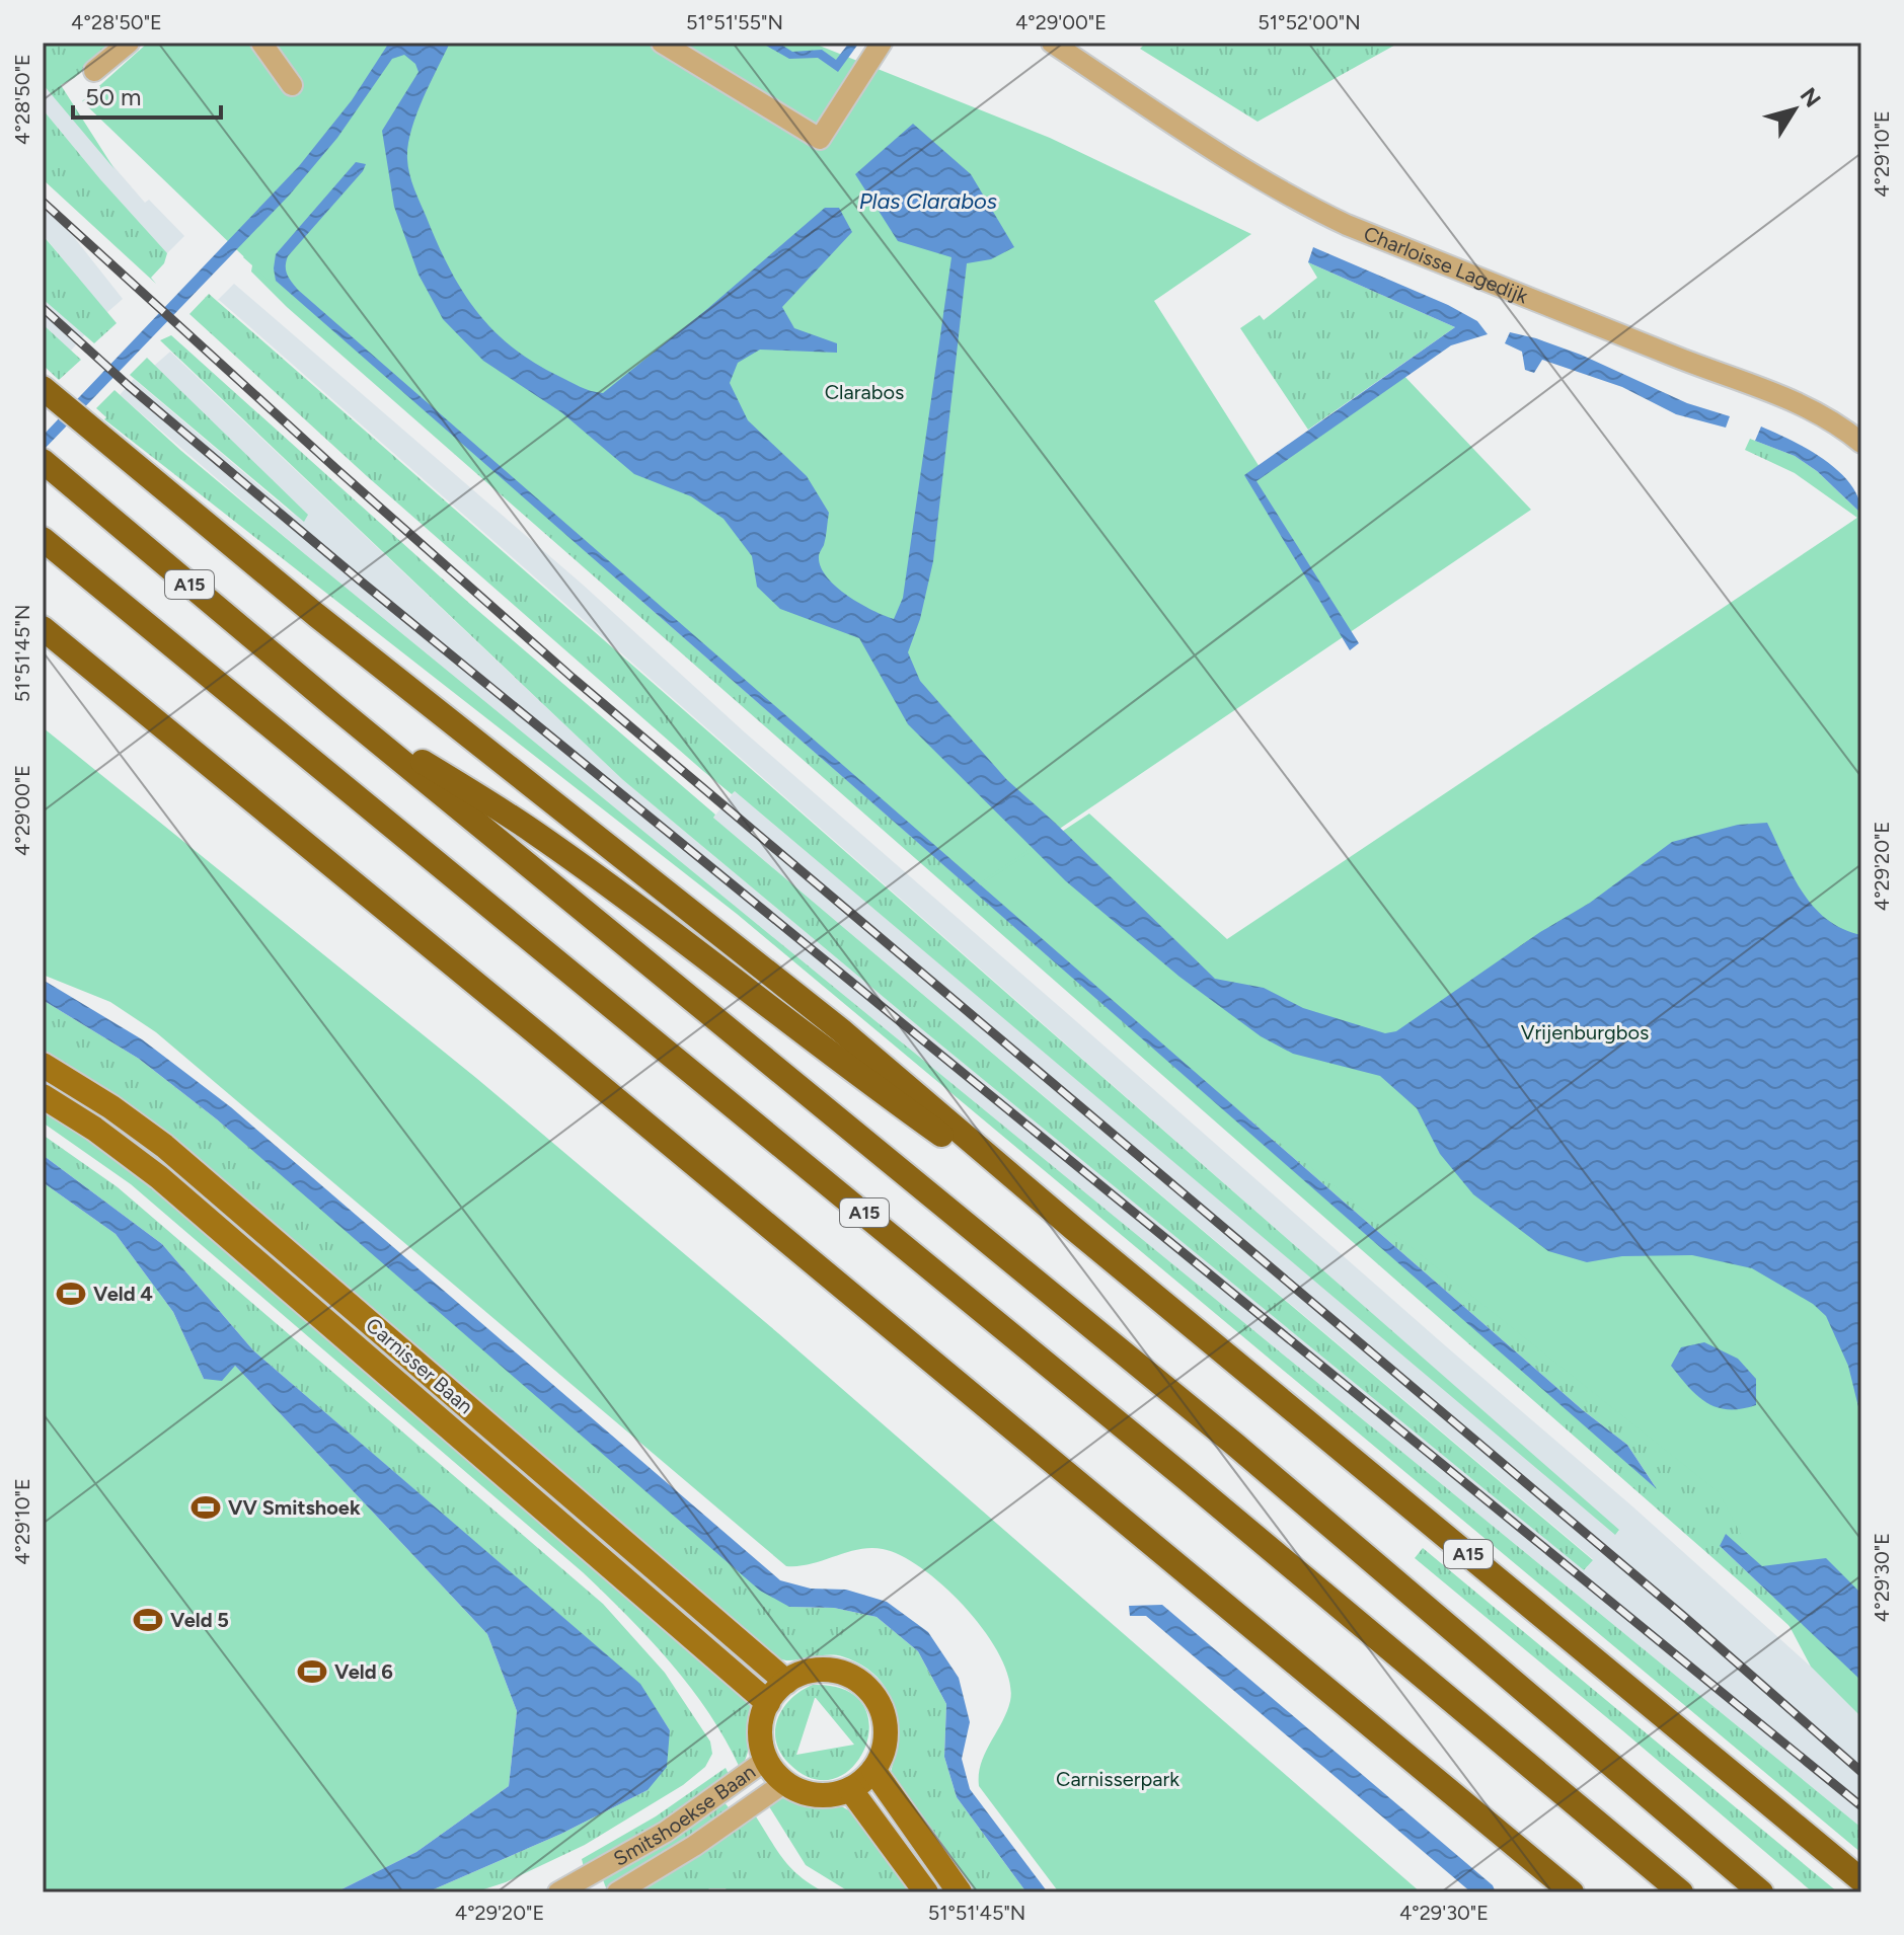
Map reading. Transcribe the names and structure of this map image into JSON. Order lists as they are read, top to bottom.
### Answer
{
  "streets": {
    "highway": ["A15"],
    "main road": ["Carnisser Baan"],
    "street": ["Charloisse Lagedijk", "Smitshoekse Baan"]
  },
  "crossings": [
    ["Carnisser Baan", "Smitshoekse Baan"]
  ],
  "water": ["Plas Clarabos"],
  "parks": ["Clarabos", "Vrijenburgbos", "Carnisserpark"],
  "places": {
    "sports": [
      "Veld 4",
      "VV Smitshoek",
      "Veld 5",
      "Veld 6"
    ]
  },
  "scale_bar": "50 m",
  "north": "top right",
  "coordinates": [
    "4°28'50\"E",
    "51°51'55\"N",
    "4°29'00\"E",
    "51°52'00\"N",
    "4°29'10\"E",
    "51°51'45\"N",
    "4°29'20\"E",
    "4°29'30\"E"
  ]
}
